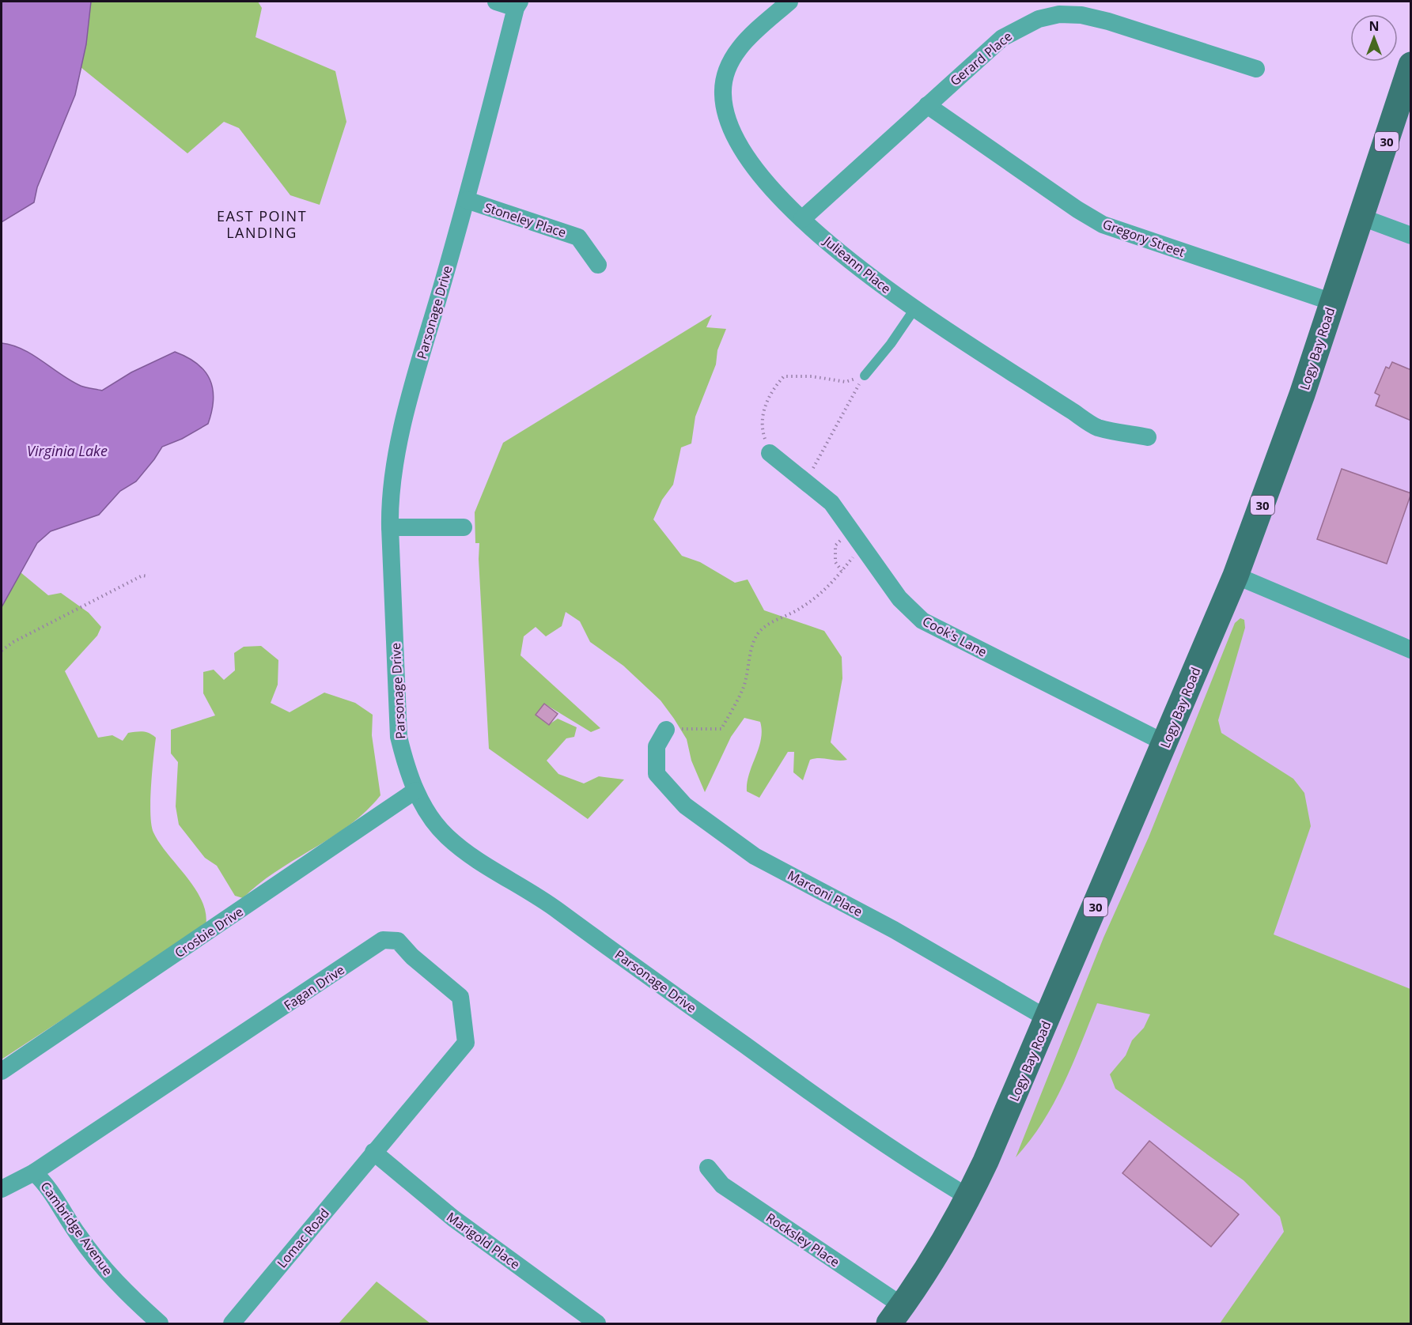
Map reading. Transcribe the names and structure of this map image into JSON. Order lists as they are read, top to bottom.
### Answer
{
  "streets": {
    "main road": ["30", "Logy Bay Road"],
    "street": [
      "Gerard Place",
      "Stoneley Place",
      "Gregory Street",
      "Julieann Place",
      "Parsonage Drive",
      "Cook's Lane",
      "Marconi Place",
      "Crosbie Drive",
      "Fagan Drive",
      "Cambridge Avenue",
      "Lomac Road",
      "Rocksley Place",
      "Marigold Place"
    ]
  },
  "crossings": [
    ["Gerard Place", "Gregory Street"],
    ["Gerard Place", "Julieann Place"],
    ["Stoneley Place", "Parsonage Drive"],
    ["Gregory Street", "Logy Bay Road"],
    ["Parsonage Drive", "Logy Bay Road"],
    ["Parsonage Drive", "Crosbie Drive"],
    ["Logy Bay Road", "Cook's Lane"],
    ["Logy Bay Road", "Marconi Place"],
    ["Logy Bay Road", "Rocksley Place"],
    ["Fagan Drive", "Cambridge Avenue"],
    ["Fagan Drive", "Lomac Road"],
    ["Fagan Drive", "Marigold Place"],
    ["Lomac Road", "Marigold Place"]
  ],
  "districts": ["EAST POINT LANDING"],
  "water": ["Virginia Lake"],
  "north": "top"
}
